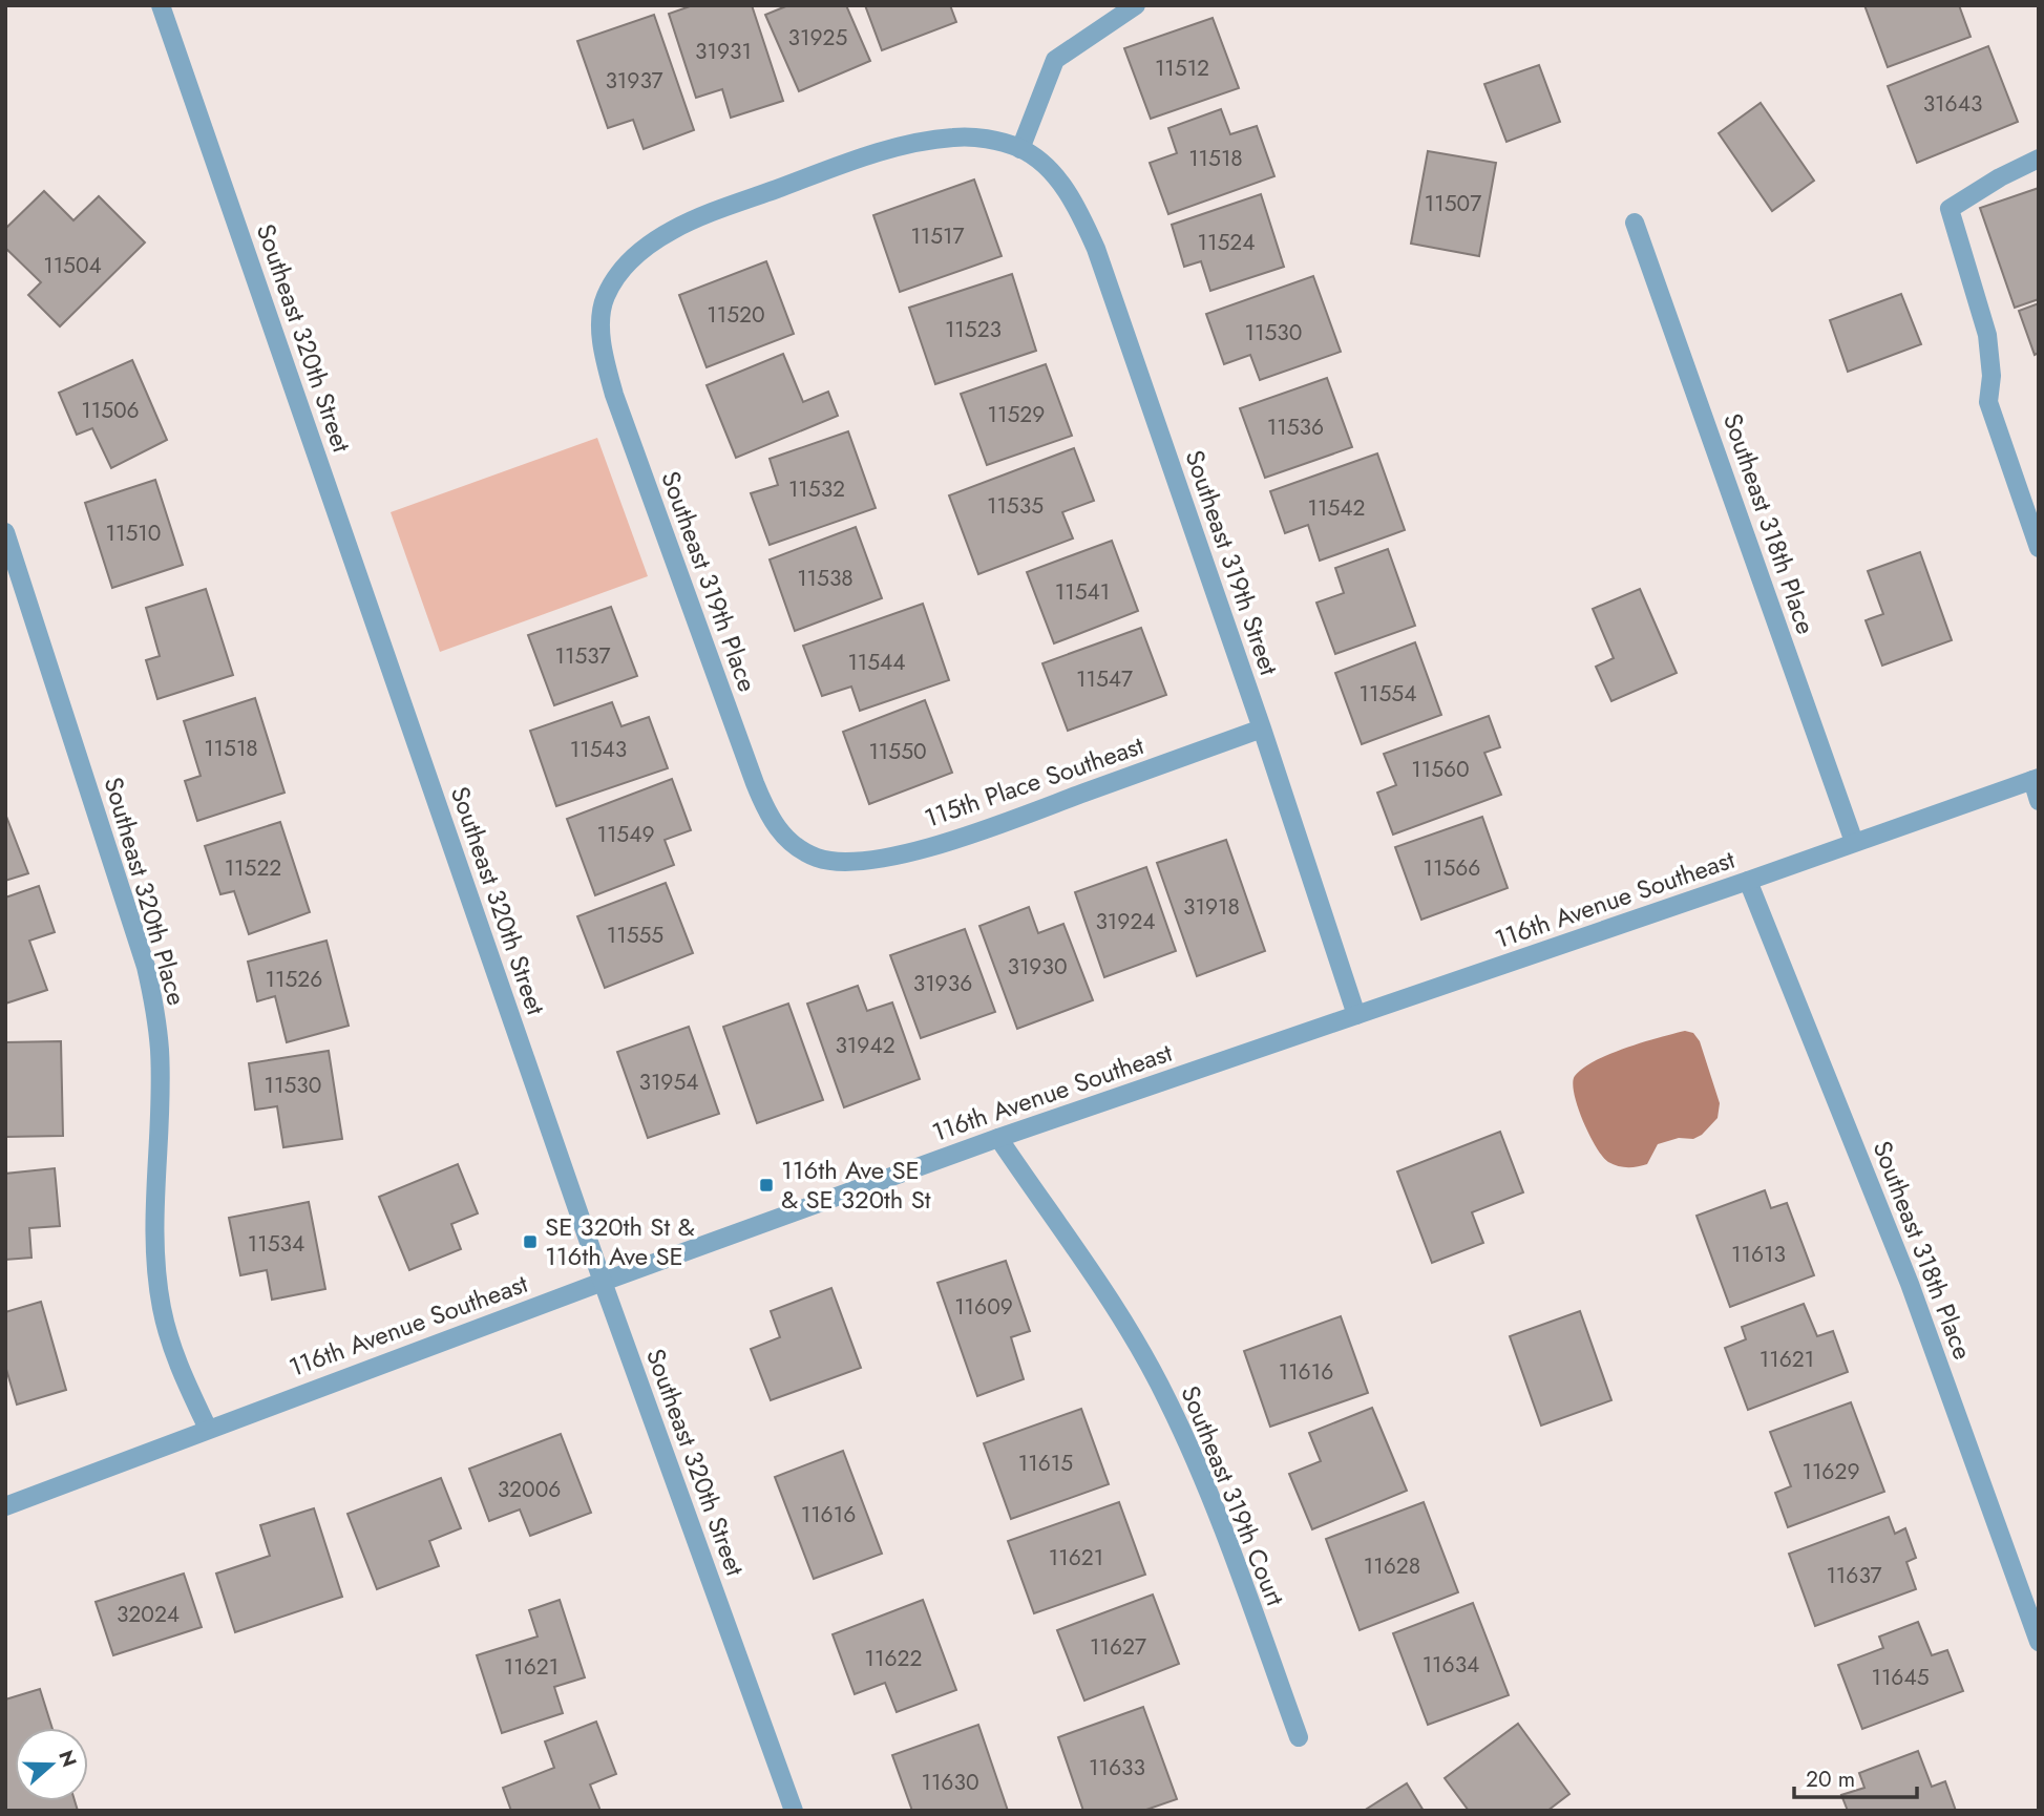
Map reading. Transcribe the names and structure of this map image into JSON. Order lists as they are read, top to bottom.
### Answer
{
  "streets": {
    "street": [
      "Southeast 320th Street",
      "Southeast 318th Place",
      "Southeast 319th Street",
      "Southeast 319th Place",
      "115th Place Southeast",
      "Southeast 320th Place",
      "116th Avenue Southeast",
      "Southeast 319th Court"
    ]
  },
  "crossings": [
    ["Southeast 320th Street", "116th Avenue Southeast"],
    ["Southeast 318th Place", "116th Avenue Southeast"],
    ["Southeast 319th Street", "Southeast 319th Place"],
    ["Southeast 319th Street", "115th Place Southeast"],
    ["Southeast 319th Street", "116th Avenue Southeast"],
    ["Southeast 319th Place", "115th Place Southeast"],
    ["Southeast 320th Place", "116th Avenue Southeast"],
    ["116th Avenue Southeast", "Southeast 319th Court"]
  ],
  "places": {
    "transit": ["116th Ave SE & SE 320th St", "SE 320th St & 116th Ave SE"]
  },
  "house_numbers": [
    "31925",
    "31931",
    "11512",
    "31937",
    "31643",
    "11518",
    "11507",
    "11517",
    "11524",
    "11504",
    "11520",
    "11523",
    "11530",
    "11506",
    "11529",
    "11536",
    "11532",
    "11535",
    "11542",
    "11510",
    "11538",
    "11541",
    "11537",
    "11544",
    "11547",
    "11554",
    "11518",
    "11543",
    "11550",
    "11560",
    "11549",
    "11522",
    "11566",
    "31918",
    "31924",
    "11555",
    "31930",
    "11526",
    "31936",
    "31942",
    "31954",
    "11530",
    "11534",
    "11613",
    "11609",
    "11621",
    "11616",
    "11615",
    "11629",
    "32006",
    "11616",
    "11621",
    "11628",
    "11637",
    "32024",
    "11627",
    "11622",
    "11634",
    "11621",
    "11645",
    "11633",
    "11630"
  ],
  "scale_bar": "20 m",
  "north": "right"
}
